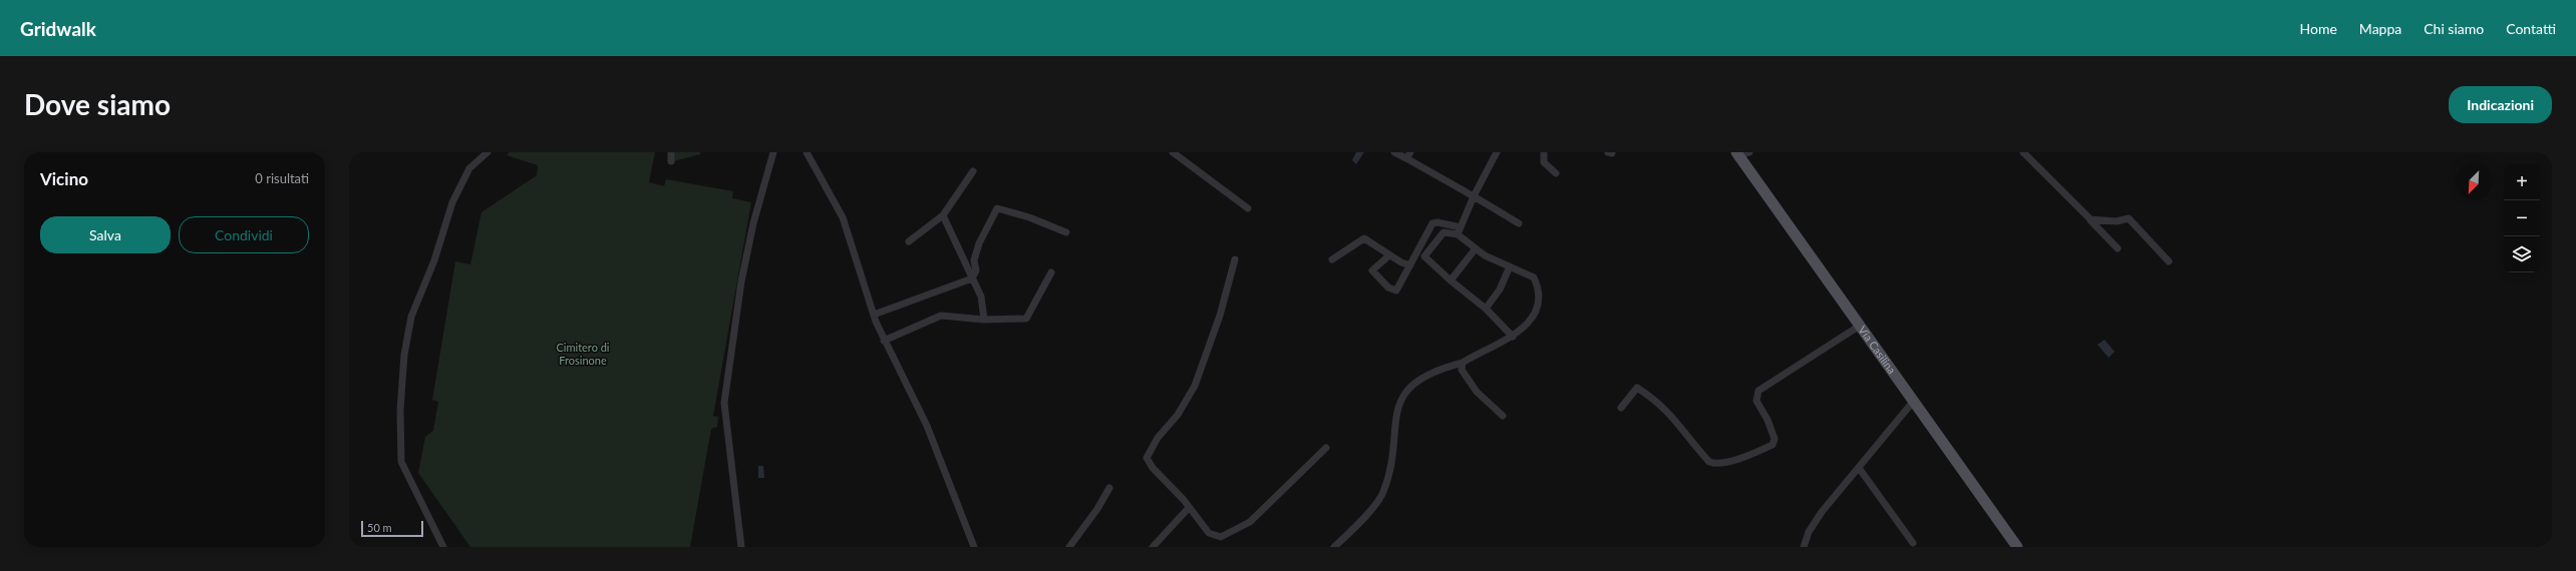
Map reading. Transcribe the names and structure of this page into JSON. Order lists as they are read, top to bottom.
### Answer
{
  "streets": {
    "main road": ["Via Casilina"]
  },
  "parks": ["Cimitero di Frosinone"],
  "scale_bar": "50 m",
  "north": "bottom left",
  "page": {
    "header": "Gridwalk",
    "nav": [
      "Home",
      "Mappa",
      "Chi siamo",
      "Contatti"
    ],
    "buttons": [
      "Indicazioni",
      ["Salva", "Condividi"]
    ],
    "title": "Dove siamo",
    "heading": ["Vicino", "0 risultati"],
    "map_buttons": ["+", "−"],
    "scale": "50 m"
  }
}
